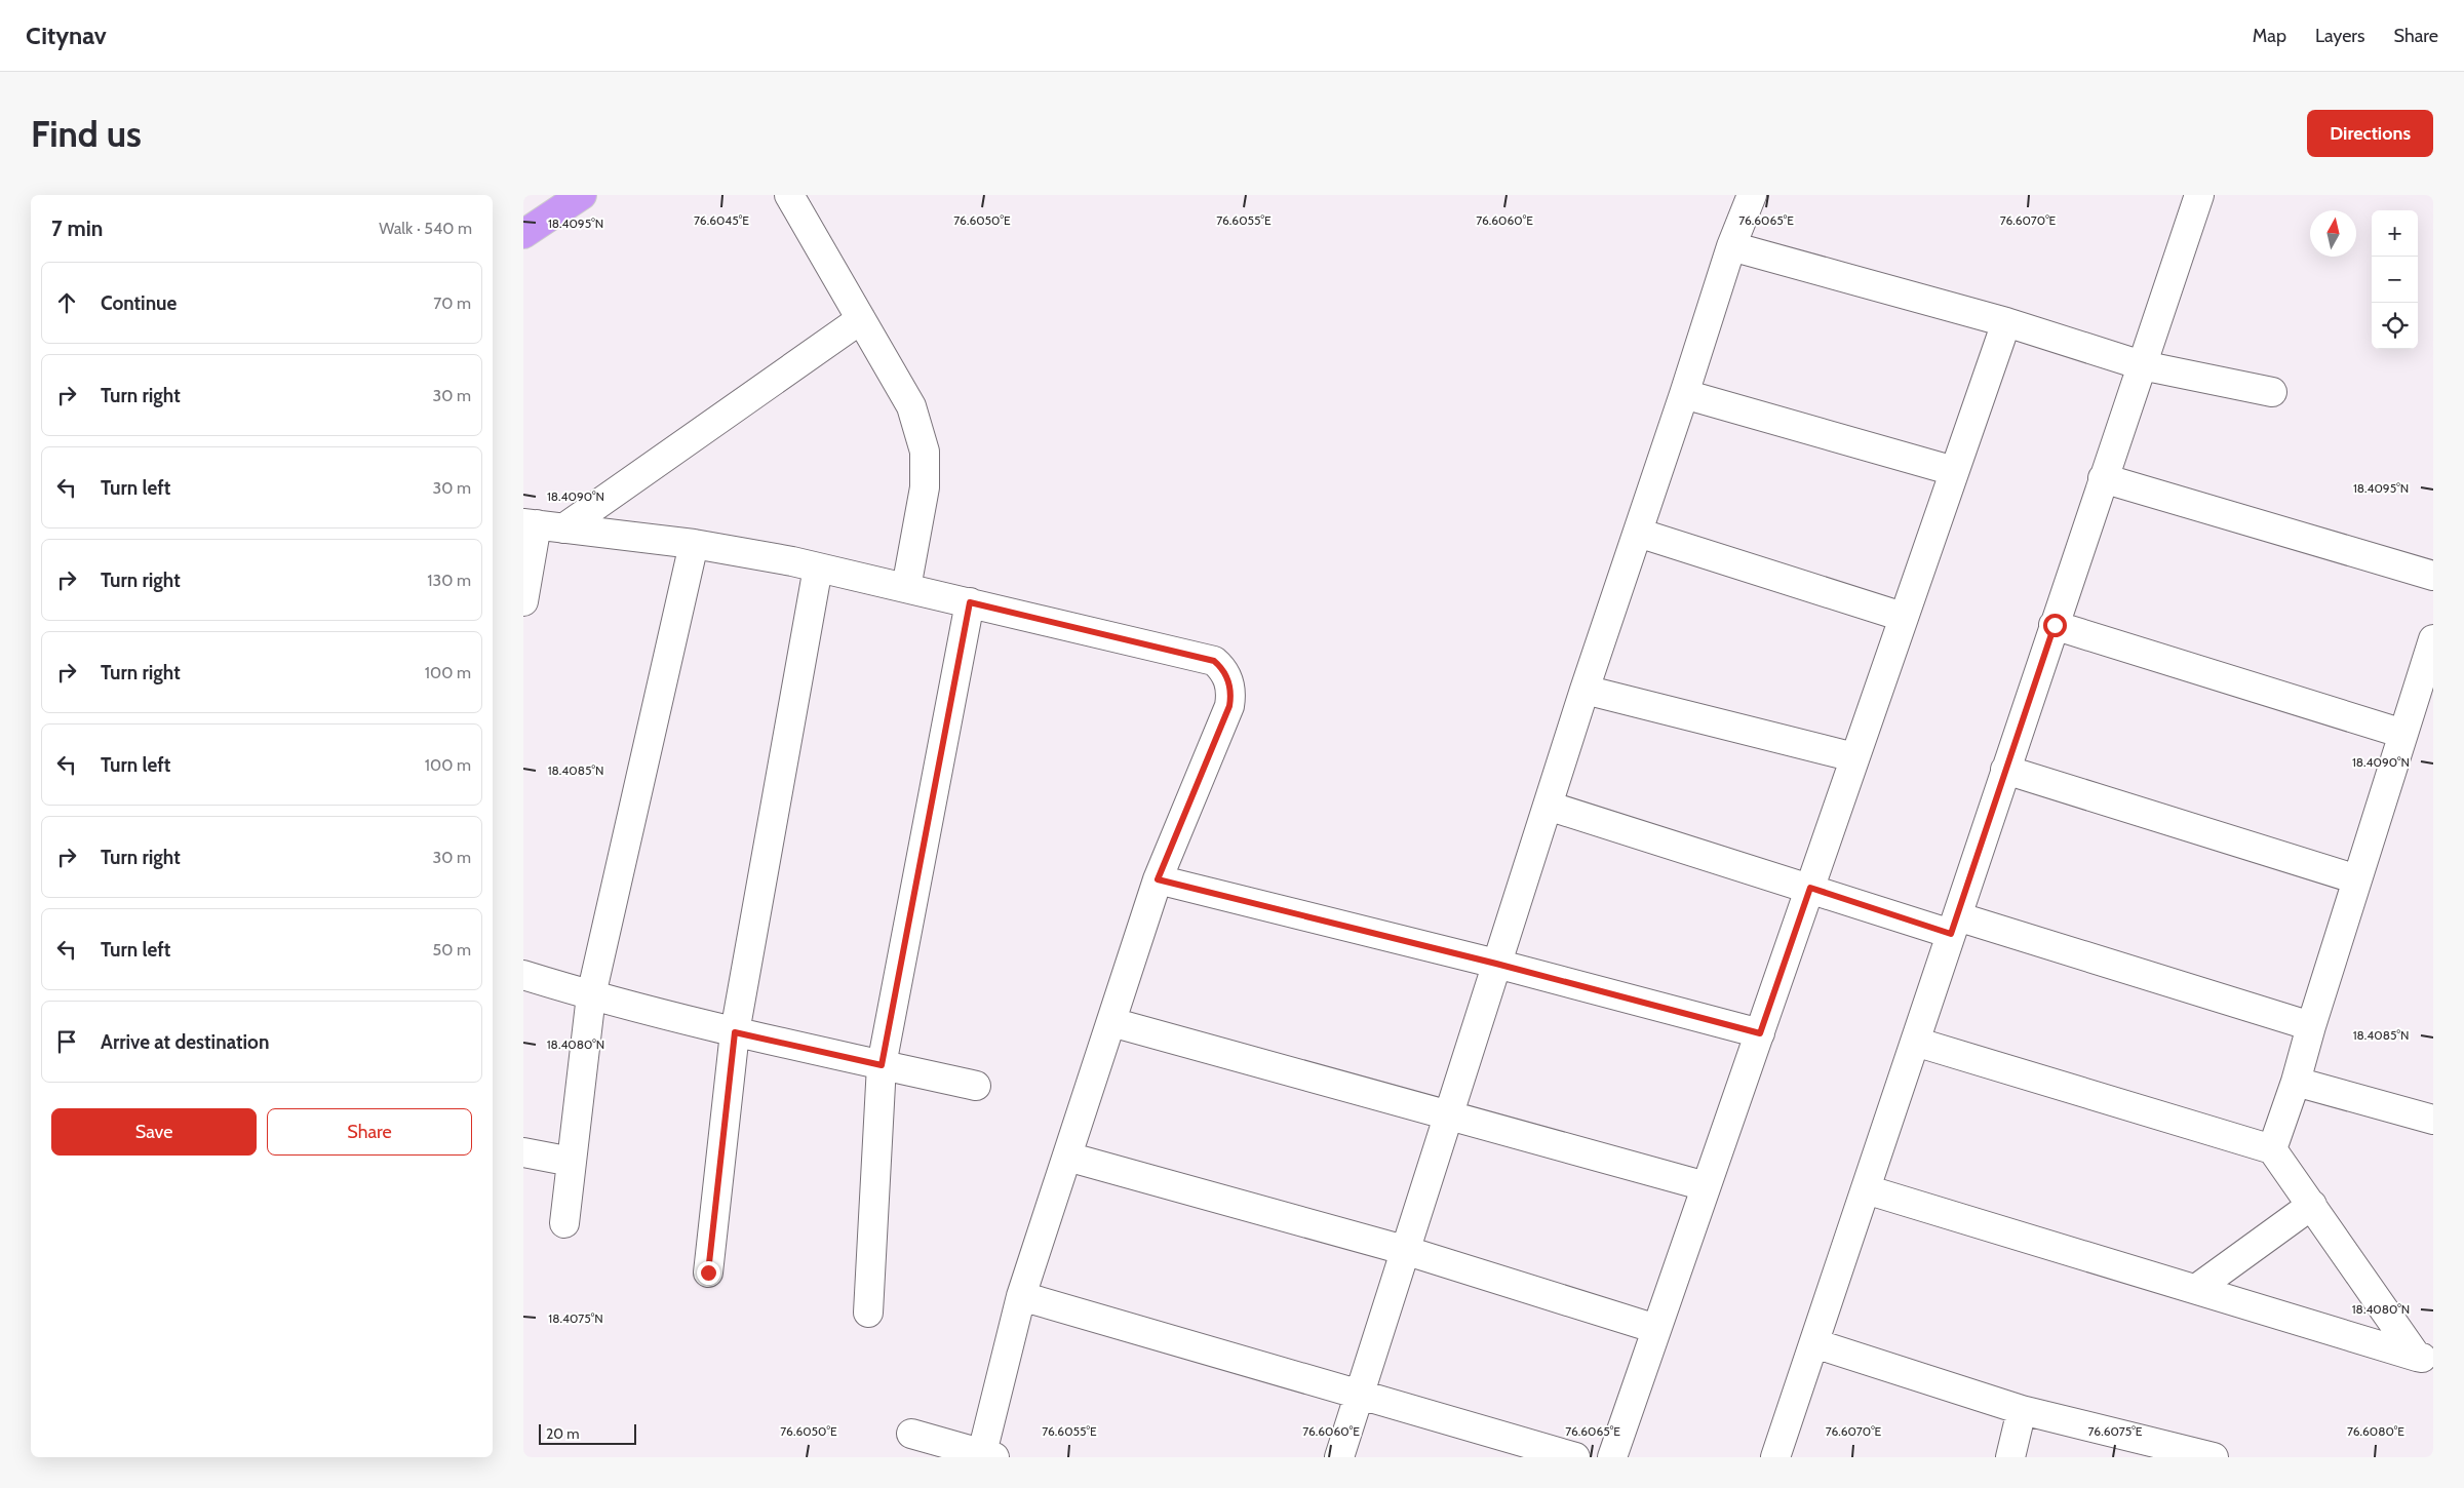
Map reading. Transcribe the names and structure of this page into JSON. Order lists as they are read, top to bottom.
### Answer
{
  "scale_bar": "20 m",
  "north": "top",
  "page": {
    "header": "Citynav",
    "nav": ["Map", "Layers", "Share"],
    "buttons": [
      "Directions",
      ["Save", "Share"]
    ],
    "title": "Find us",
    "heading": ["7 min", "Walk · 540 m"],
    "map_buttons": ["+", "−"],
    "list": [
      ["Continue", "70 m"],
      ["Turn right", "30 m"],
      ["Turn left", "30 m"],
      ["Turn right", "130 m"],
      ["Turn right", "100 m"],
      ["Turn left", "100 m"],
      ["Turn right", "30 m"],
      ["Turn left", "50 m"],
      "Arrive at destination"
    ],
    "scale": "20 m"
  },
  "coordinates": [
    "76.6045°E",
    "76.6050°E",
    "76.6055°E",
    "76.6060°E",
    "76.6065°E",
    "76.6070°E",
    "18.4095°N",
    "18.4090°N",
    "18.4085°N",
    "18.4080°N",
    "18.4075°N",
    "76.6075°E",
    "76.6080°E"
  ]
}
